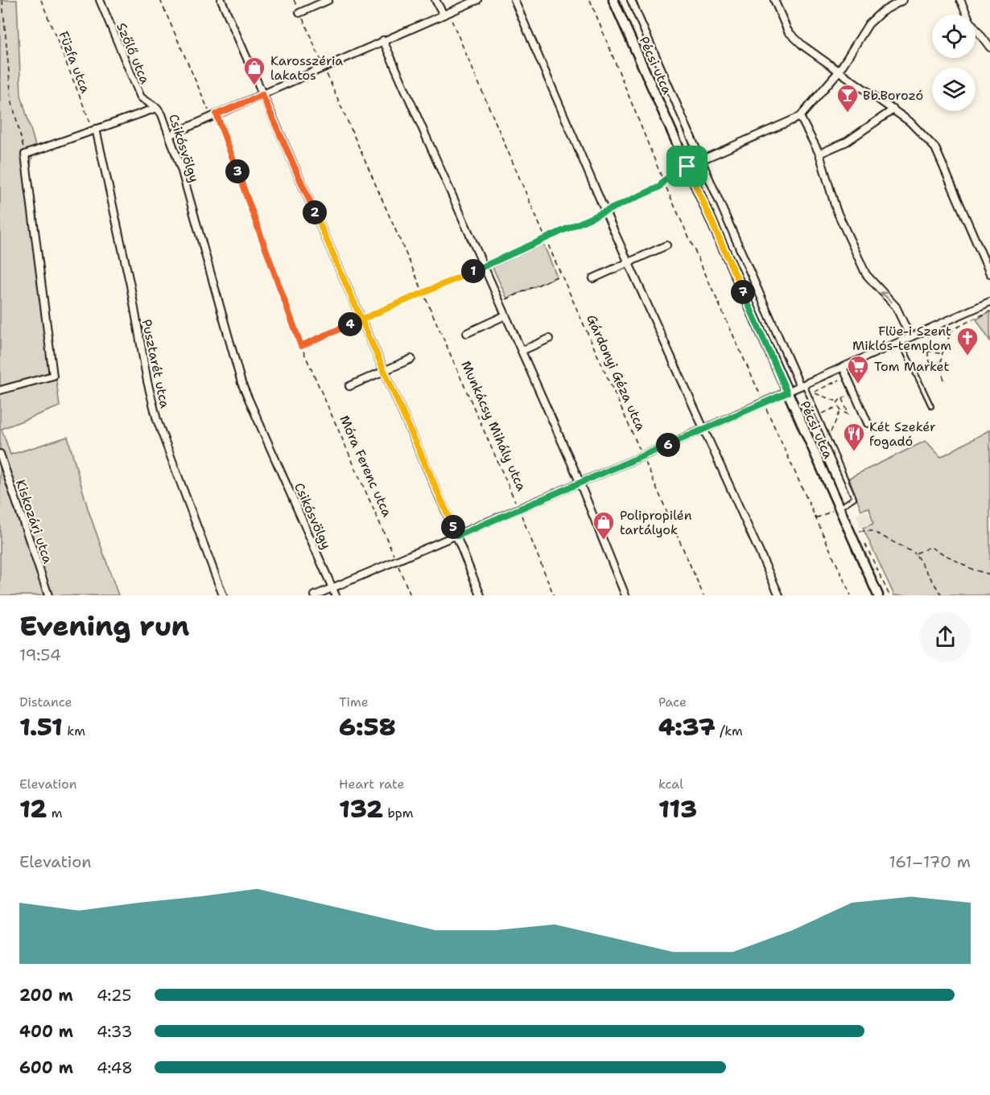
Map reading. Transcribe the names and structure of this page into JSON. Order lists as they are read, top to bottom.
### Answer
{
  "streets": {
    "main road": ["Pécsi utca"],
    "street": [
      "Szőlő utca",
      "Csikósvölgy",
      "Pusztarét utca",
      "Kiskozári utca"
    ],
    "path": [
      "Füzfa utca",
      "Gárdonyi Géza utca",
      "Munkácsy Mihály utca",
      "Móra Ferenc utca"
    ]
  },
  "crossings": [
    ["Szőlő utca", "Csikósvölgy"],
    ["Füzfa utca", "Csikósvölgy"],
    ["Füzfa utca", "Pusztarét utca"],
    ["Csikósvölgy", "Pusztarét utca"]
  ],
  "places": {
    "shop": ["Karosszéria lakatos", "Polipropilén tartályok"],
    "bar": ["Bb.Borozó"],
    "church": ["Flüe-i Szent Miklós-templom"],
    "supermarket": ["Tom Market"],
    "restaurant": ["Két Szekér fogadó"]
  },
  "page": {
    "pins": [
      "3",
      "2",
      "1",
      "7",
      "4",
      "6",
      "5"
    ],
    "heading": ["Evening run", "19:54"],
    "stats": [
      ["Distance", "1.51 km"],
      ["Time", "6:58"],
      ["Pace", "4:37 /km"],
      ["Elevation", "12 m"],
      ["Heart rate", "132 bpm"],
      ["kcal", "113"]
    ],
    "chart": ["Elevation", "161–170 m"],
    "list": [
      {
        "name": "200 m",
        "note": "4:25"
      },
      {
        "name": "400 m",
        "note": "4:33"
      },
      {
        "name": "600 m",
        "note": "4:48"
      }
    ]
  }
}
